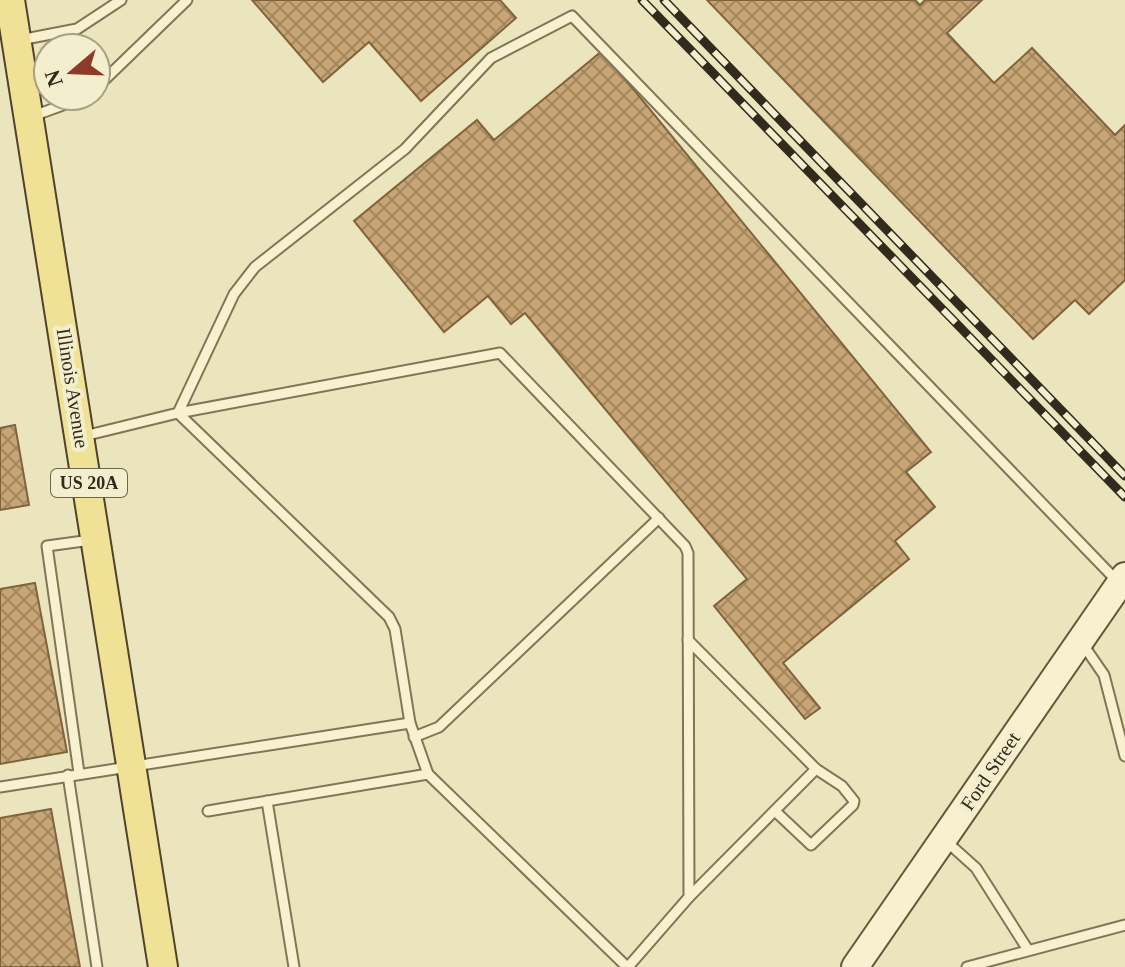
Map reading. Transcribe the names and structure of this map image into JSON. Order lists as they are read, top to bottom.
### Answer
{
  "streets": {
    "main road": ["Illinois Avenue", "US 20A", "Ford Street"]
  },
  "north": "left"
}
